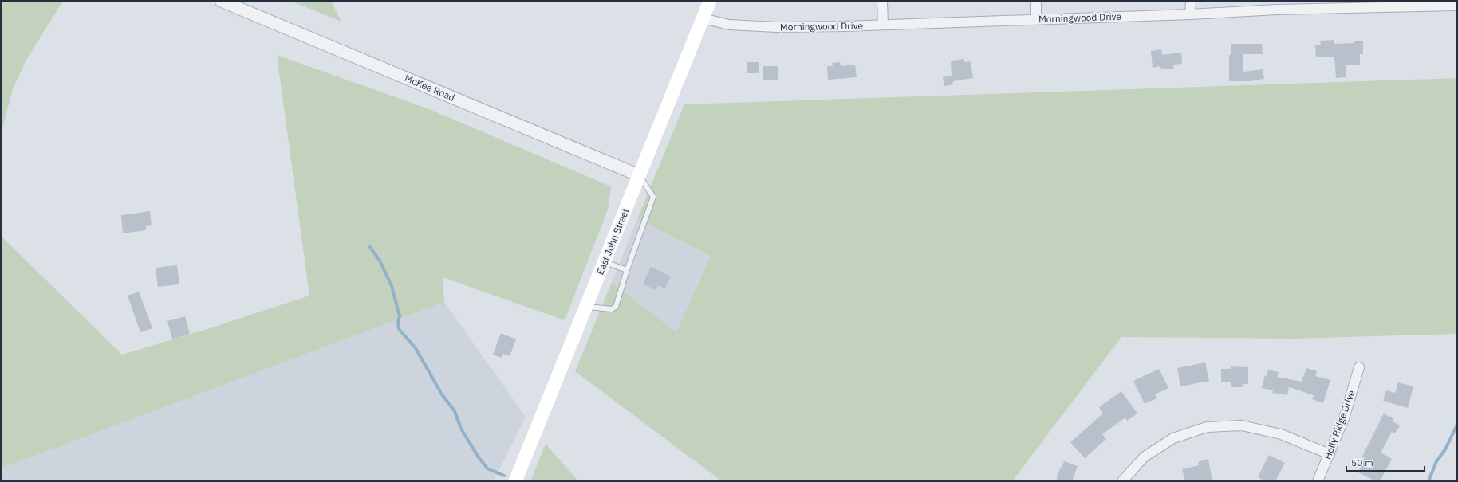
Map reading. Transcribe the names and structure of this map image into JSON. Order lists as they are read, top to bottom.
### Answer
{
  "streets": {
    "main road": ["East John Street"],
    "street": ["Morningwood Drive", "McKee Road", "Holly Ridge Drive"]
  },
  "crossings": [
    ["Morningwood Drive", "East John Street"],
    ["McKee Road", "East John Street"]
  ],
  "scale_bar": "50 m"
}
